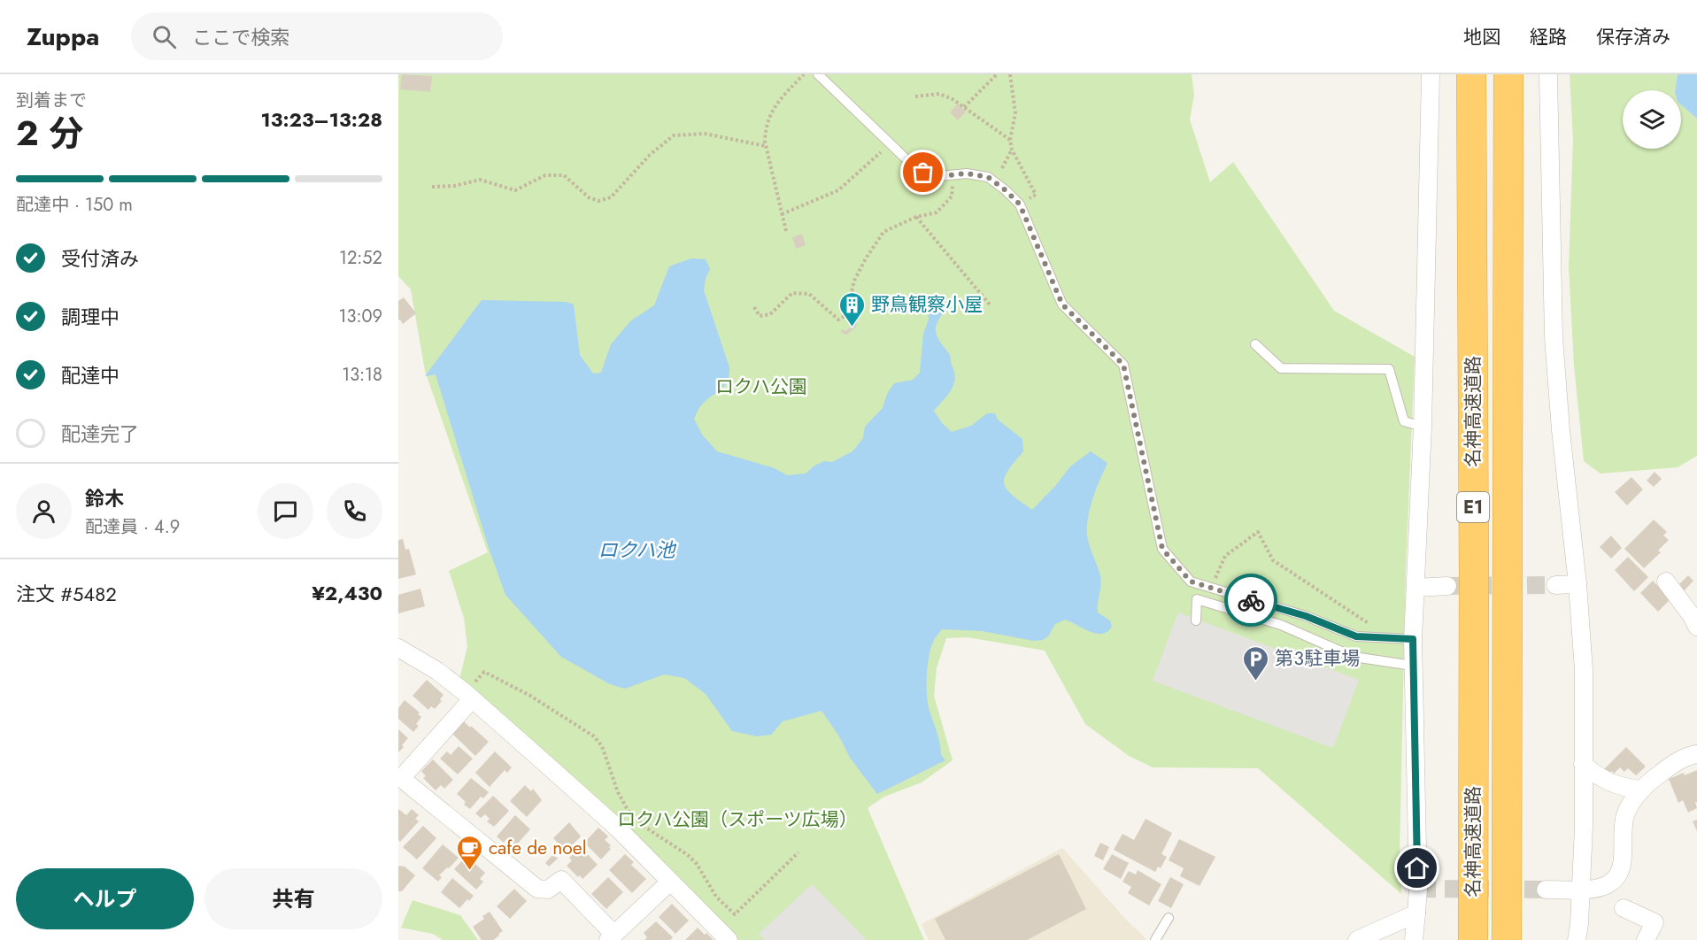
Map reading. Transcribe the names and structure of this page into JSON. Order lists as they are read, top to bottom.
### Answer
{
  "streets": {
    "highway": ["名神高速道路", "E1"]
  },
  "water": ["ロクハ池"],
  "parks": ["ロクハ公園", "ロクハ公園（スポーツ広場）"],
  "places": {
    "building": ["野鳥観察小屋"],
    "parking": ["第３駐車場"],
    "cafe": ["cafe de noel"]
  },
  "page": {
    "header": "Zuppa",
    "search": "ここで検索",
    "nav": ["地図", "経路", "保存済み"],
    "heading": ["2 分", "到着まで", "13:23–13:28"],
    "panel": [
      "鈴木",
      "配達員 · 4.9",
      "注文 #5482",
      "¥2,430"
    ],
    "bar": "配達中 · 150 m",
    "list": [
      ["受付済み", "12:52"],
      ["調理中", "13:09"],
      ["配達中", "13:18"],
      "配達完了"
    ],
    "buttons": ["ヘルプ", "共有"]
  }
}
